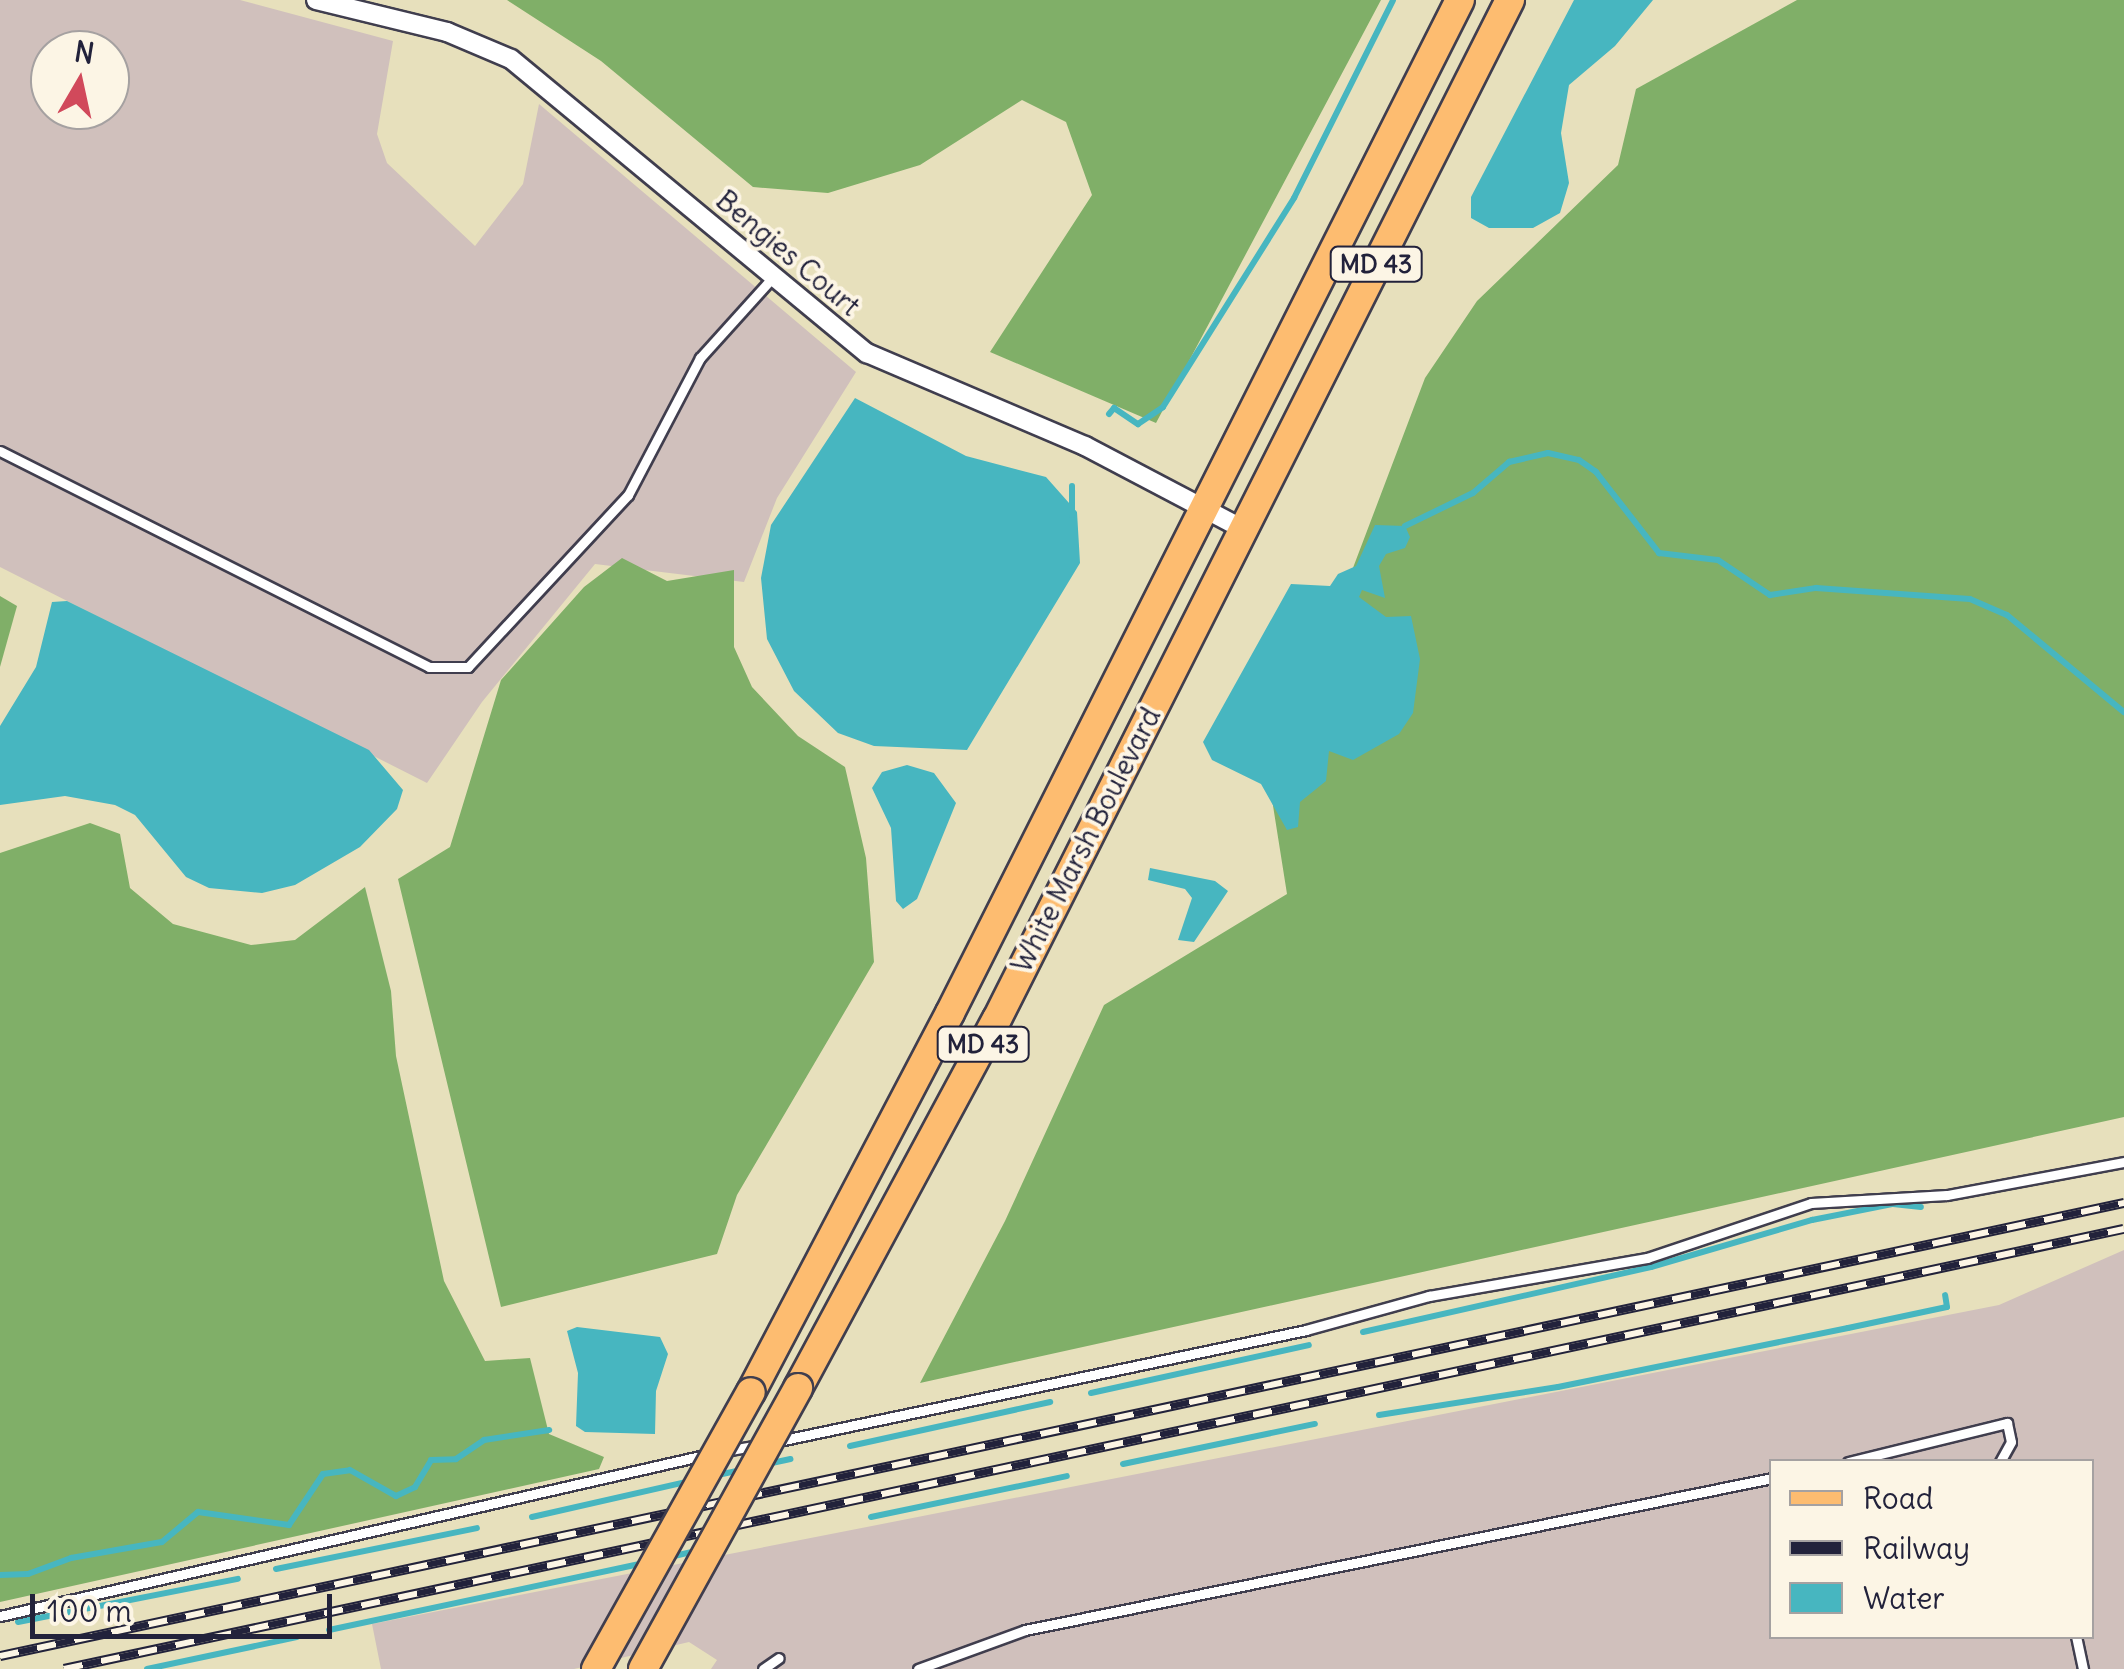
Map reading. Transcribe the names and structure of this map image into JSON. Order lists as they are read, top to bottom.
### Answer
{
  "streets": {
    "main road": ["MD 43", "White Marsh Boulevard"],
    "street": ["Bengies Court"]
  },
  "crossings": [
    ["Bengies Court", "White Marsh Boulevard"]
  ],
  "legend": ["Road", "Railway", "Water"],
  "scale_bar": "100 m",
  "north": "top"
}
